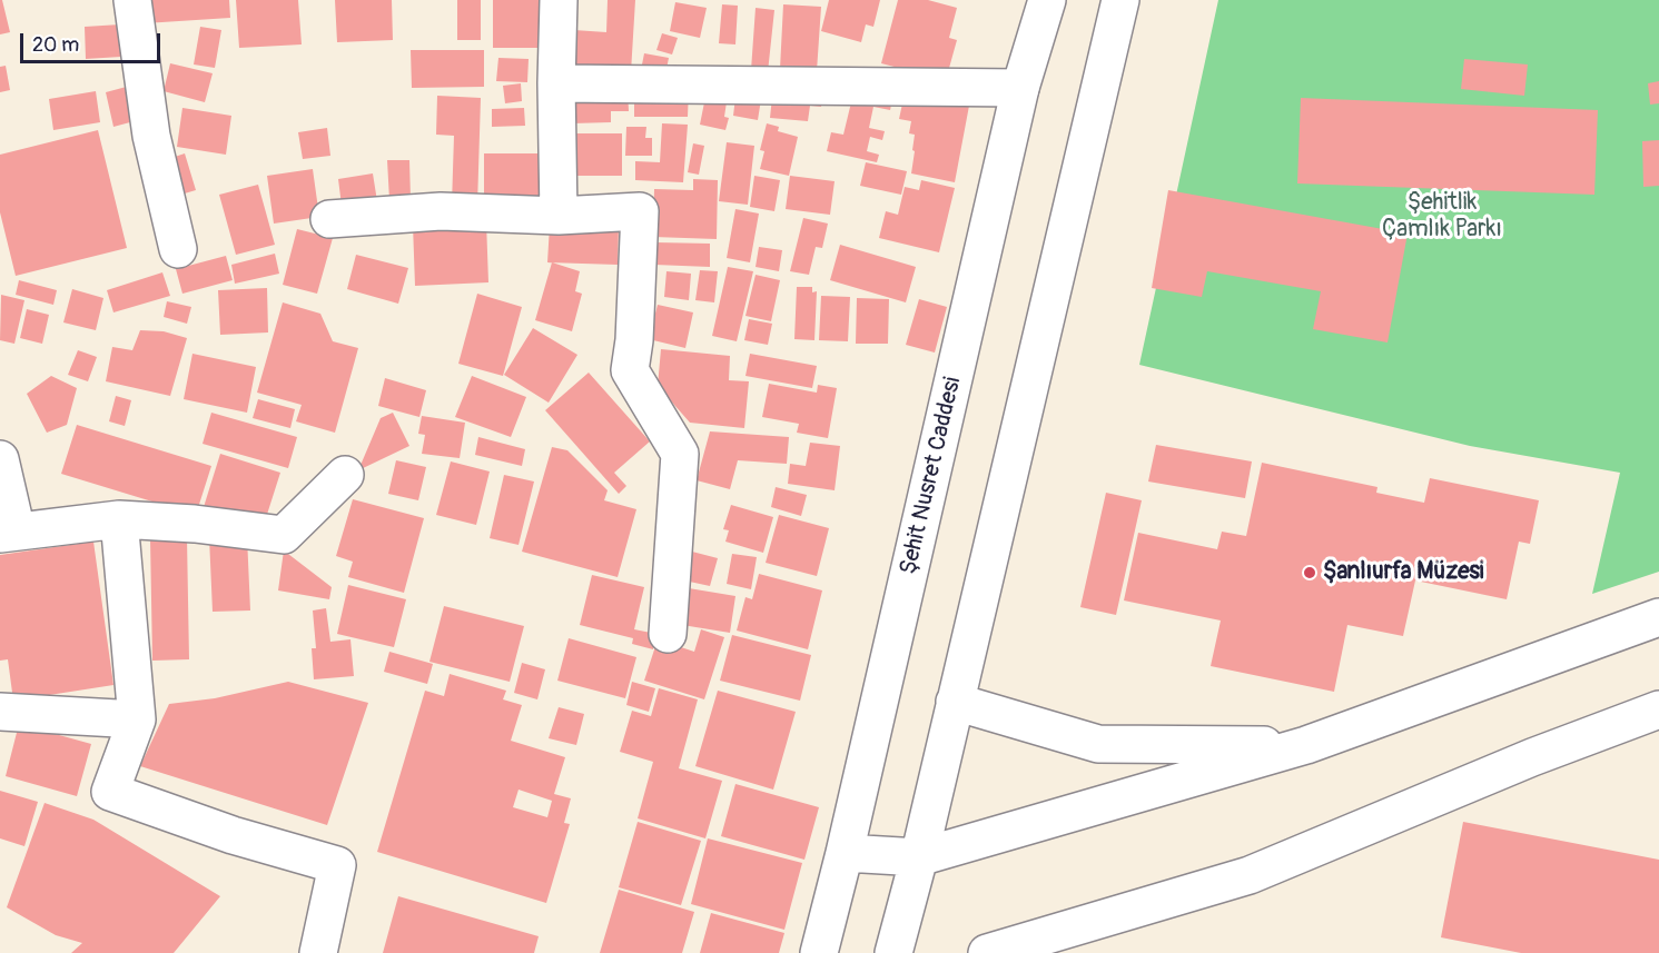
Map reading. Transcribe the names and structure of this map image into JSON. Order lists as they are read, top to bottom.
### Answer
{
  "streets": {
    "street": ["Şehit Nusret Caddesi"]
  },
  "parks": ["Şehitlik Çamlık Parkı"],
  "places": ["Şanlıurfa Müzesi"],
  "scale_bar": "20 m"
}
